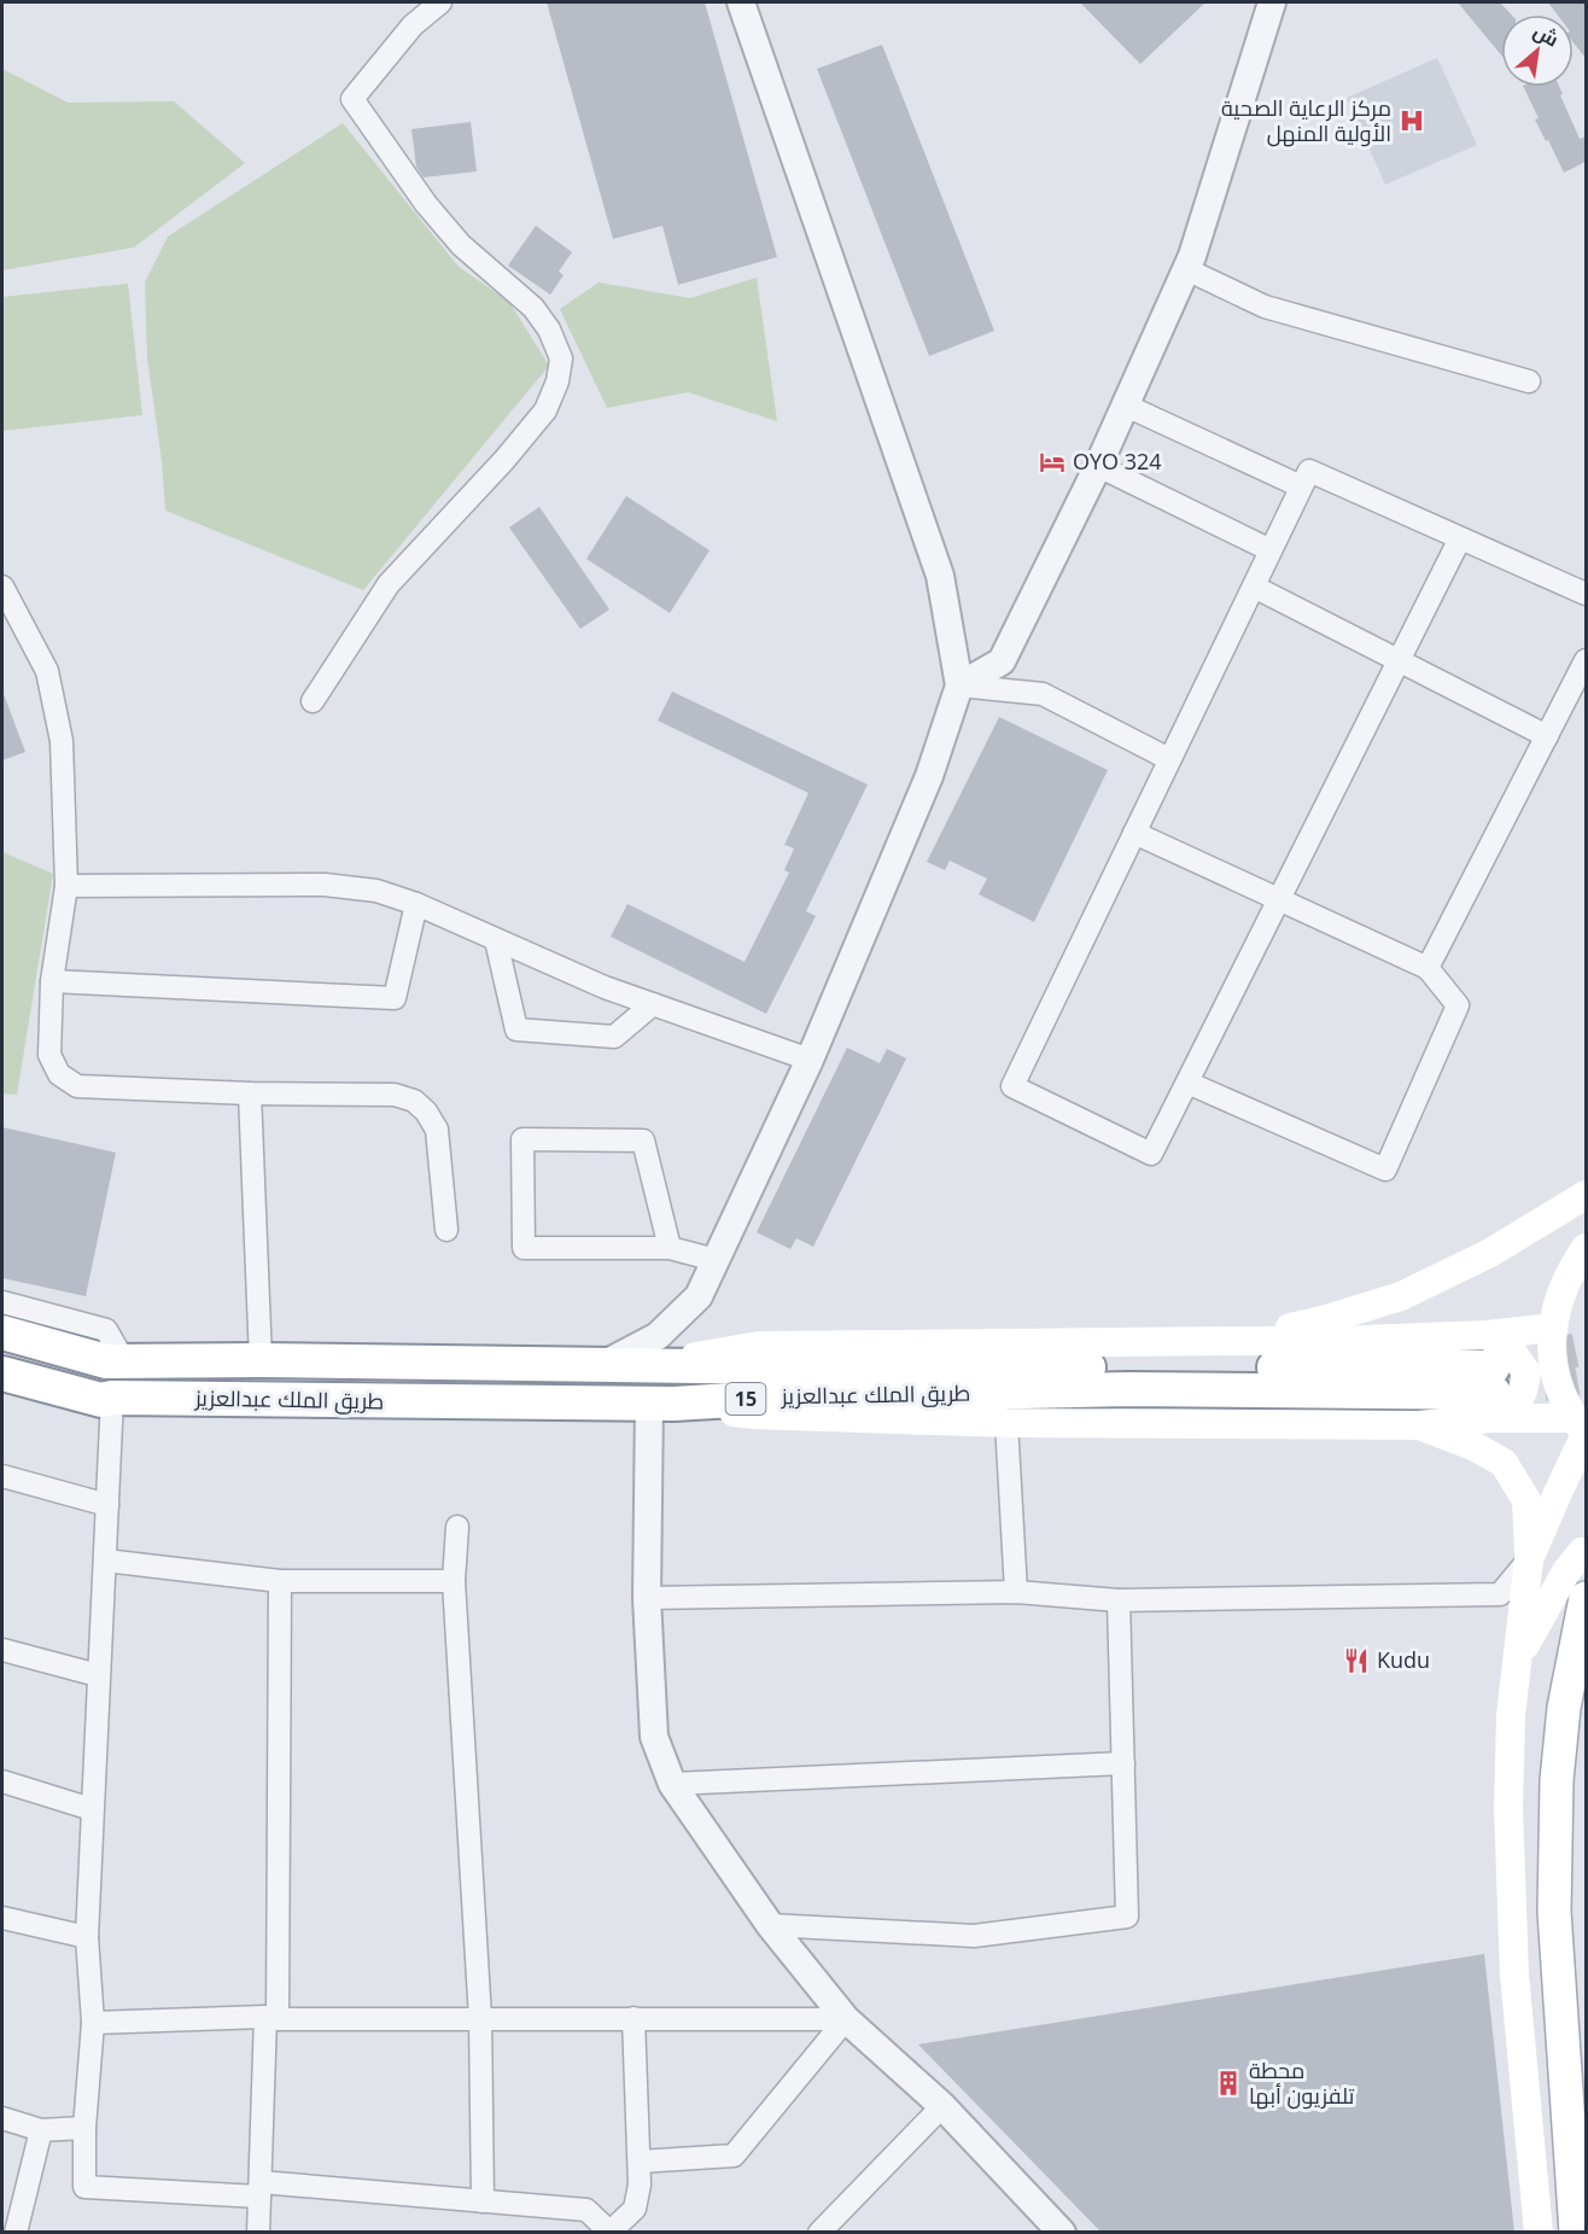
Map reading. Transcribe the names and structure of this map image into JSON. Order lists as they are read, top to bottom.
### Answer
{
  "streets": {
    "highway": ["طريق الملك عبدالعزيز", "15"]
  },
  "places": {
    "hospital": ["مركز الرعاية الصحية الأولية المنهل"],
    "hotel": ["OYO 324"],
    "restaurant": ["Kudu"],
    "building": ["محطة تلفزيون أبها"]
  },
  "north": "top right"
}
